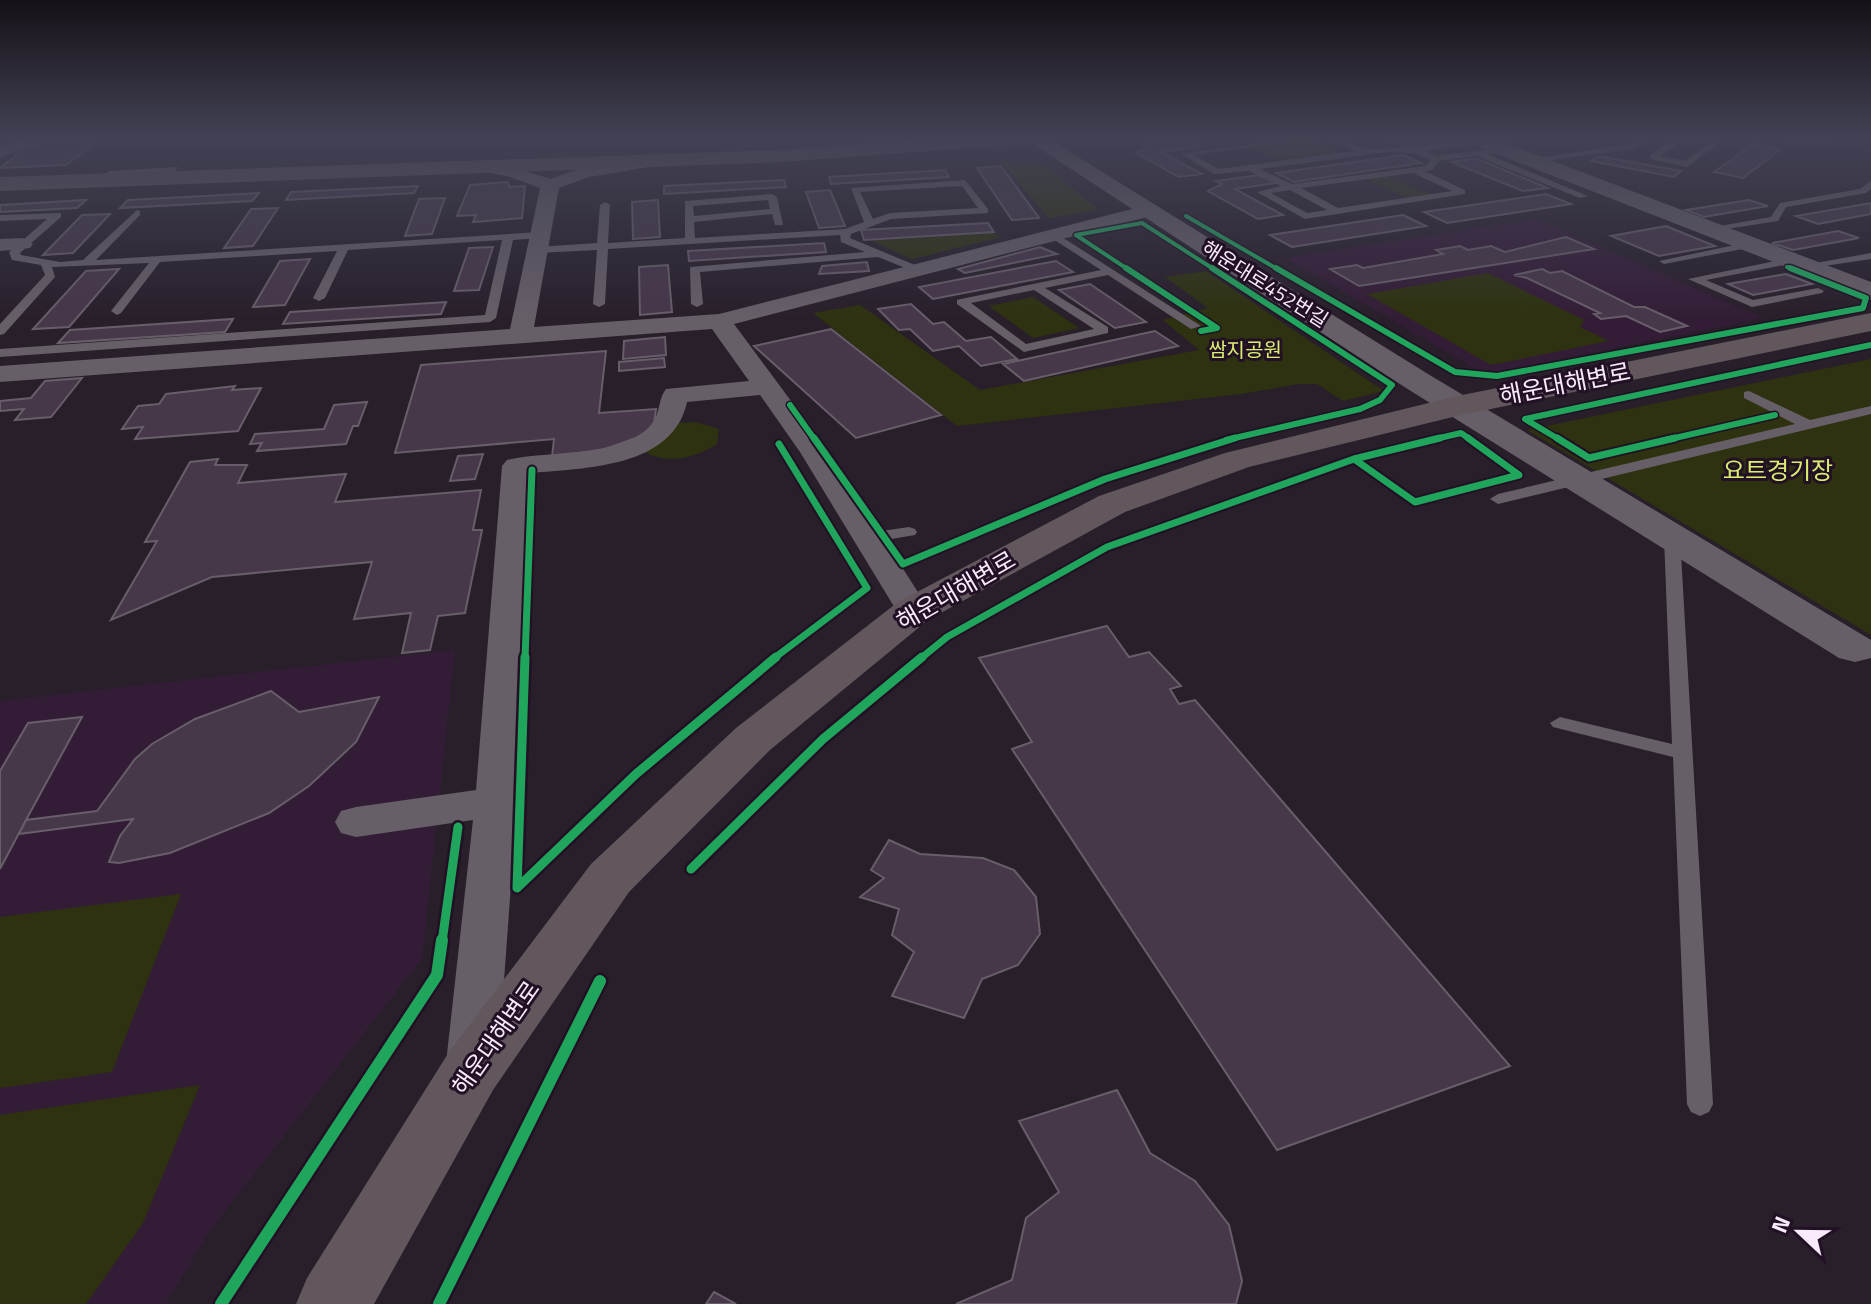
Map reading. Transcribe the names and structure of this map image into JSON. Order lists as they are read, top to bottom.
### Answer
{
  "streets": {
    "main road": ["해운대해변로"],
    "street": ["해운대로452번길"]
  },
  "crossings": [
    ["해운대로452번길", "해운대해변로"]
  ],
  "parks": ["쌈지공원", "요트경기장"],
  "north": "left"
}
